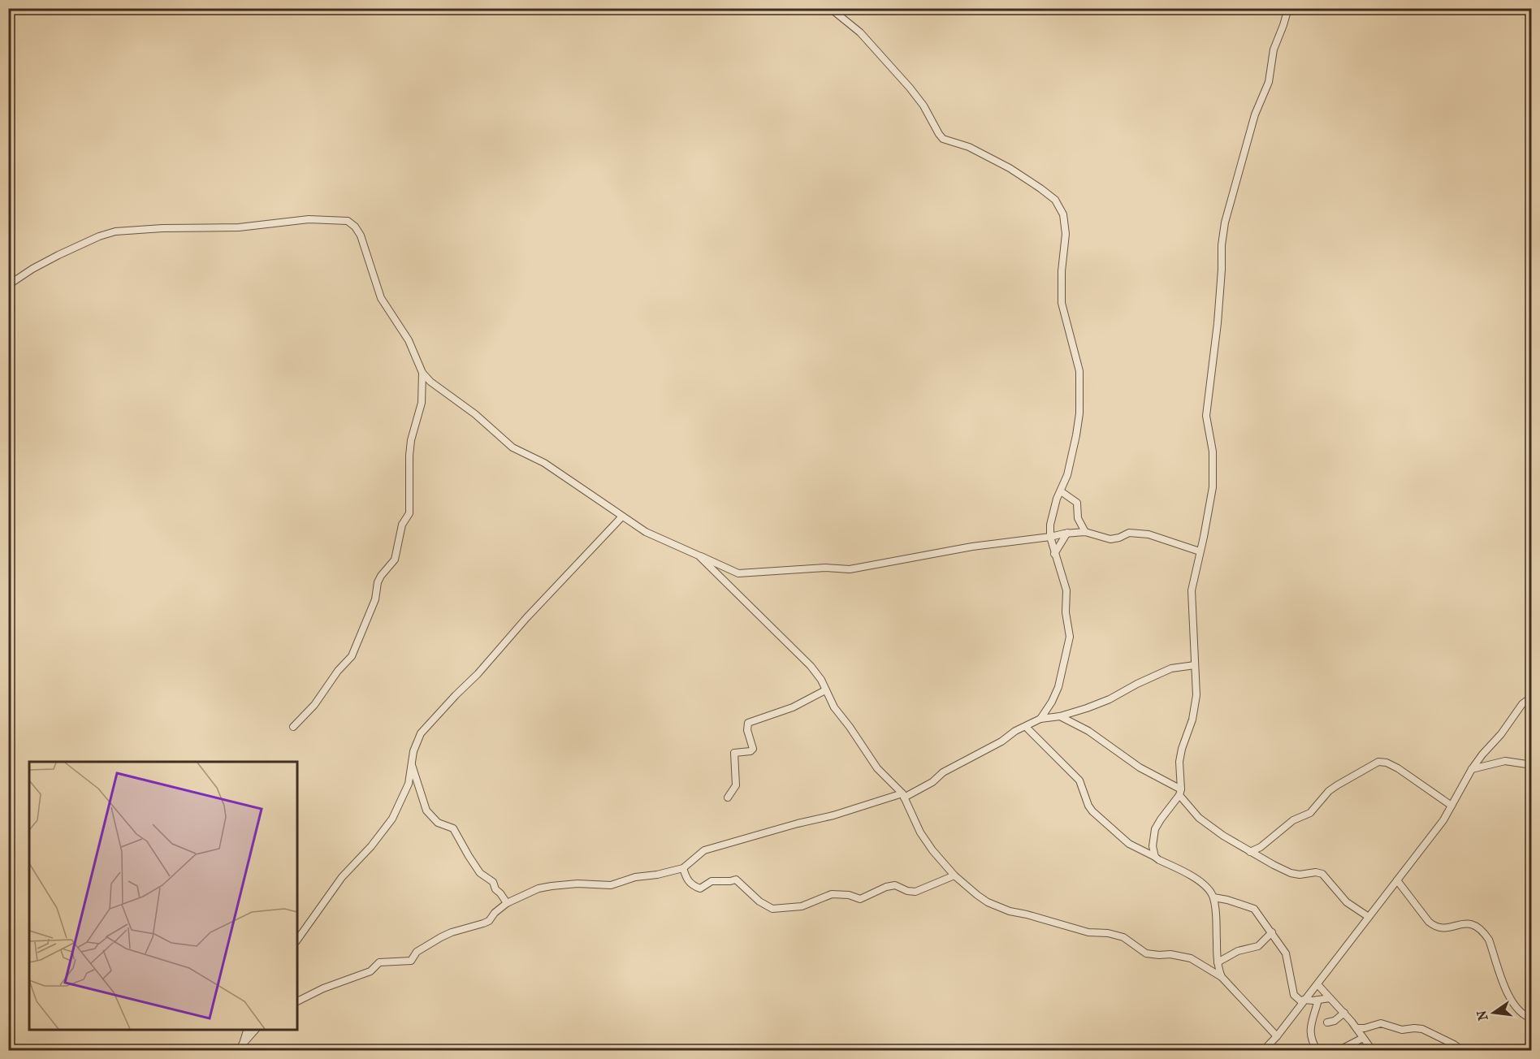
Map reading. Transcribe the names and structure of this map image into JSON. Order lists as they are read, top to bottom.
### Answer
{
  "north": "left"
}
